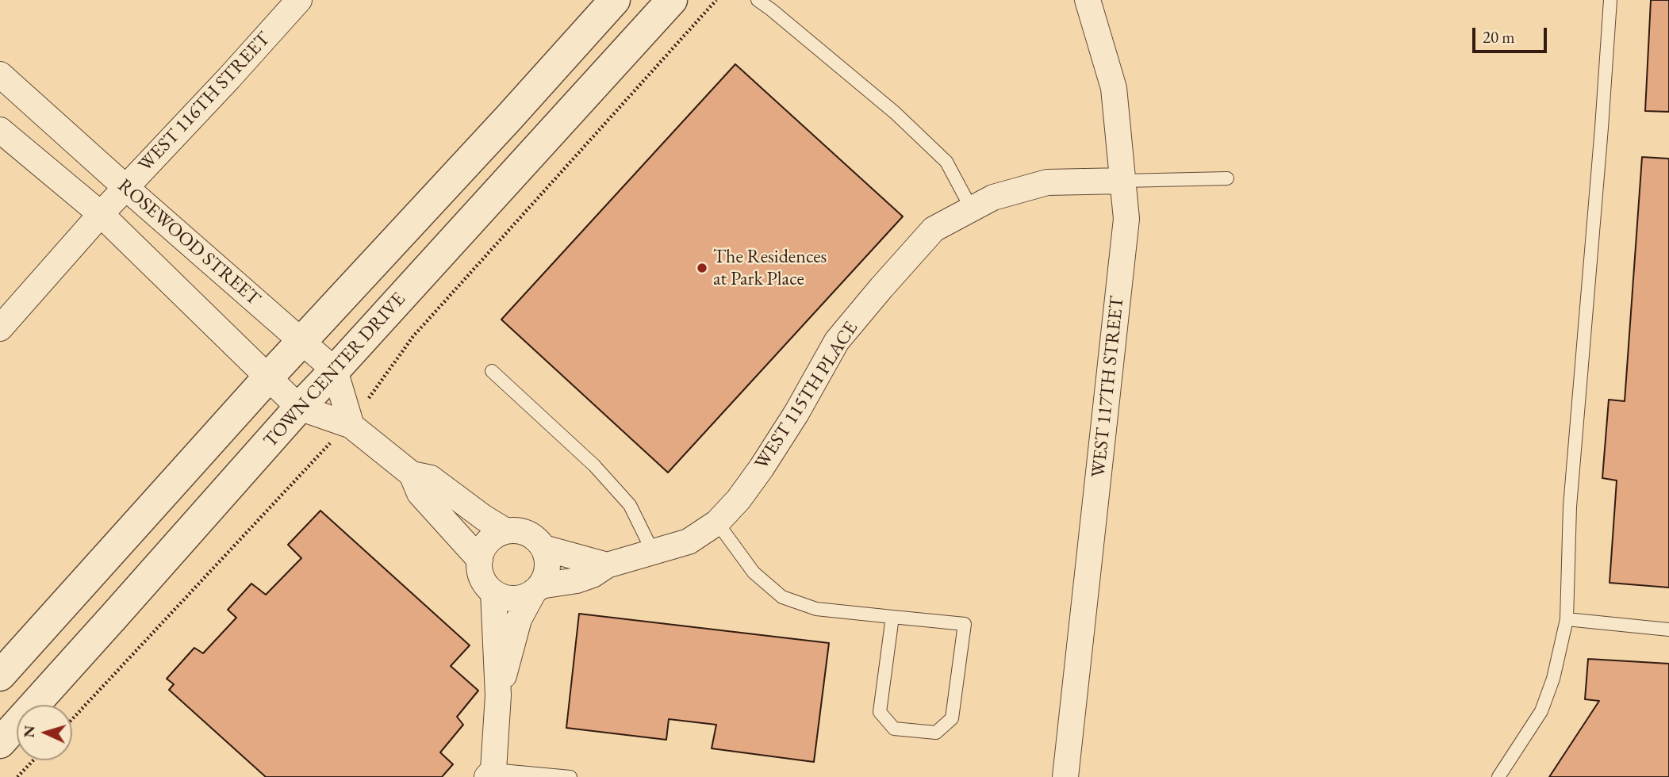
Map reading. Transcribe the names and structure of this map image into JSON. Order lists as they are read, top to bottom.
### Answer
{
  "streets": {
    "street": [
      "WEST 116TH STREET",
      "ROSEWOOD STREET",
      "TOWN CENTER DRIVE",
      "WEST 117TH STREET",
      "WEST 115TH PLACE"
    ]
  },
  "crossings": [
    ["WEST 116TH STREET", "ROSEWOOD STREET"],
    ["ROSEWOOD STREET", "TOWN CENTER DRIVE"],
    ["ROSEWOOD STREET", "WEST 115TH PLACE"],
    ["WEST 117TH STREET", "WEST 115TH PLACE"]
  ],
  "places": ["The Residences at Park Place"],
  "scale_bar": "20 m",
  "north": "left"
}
